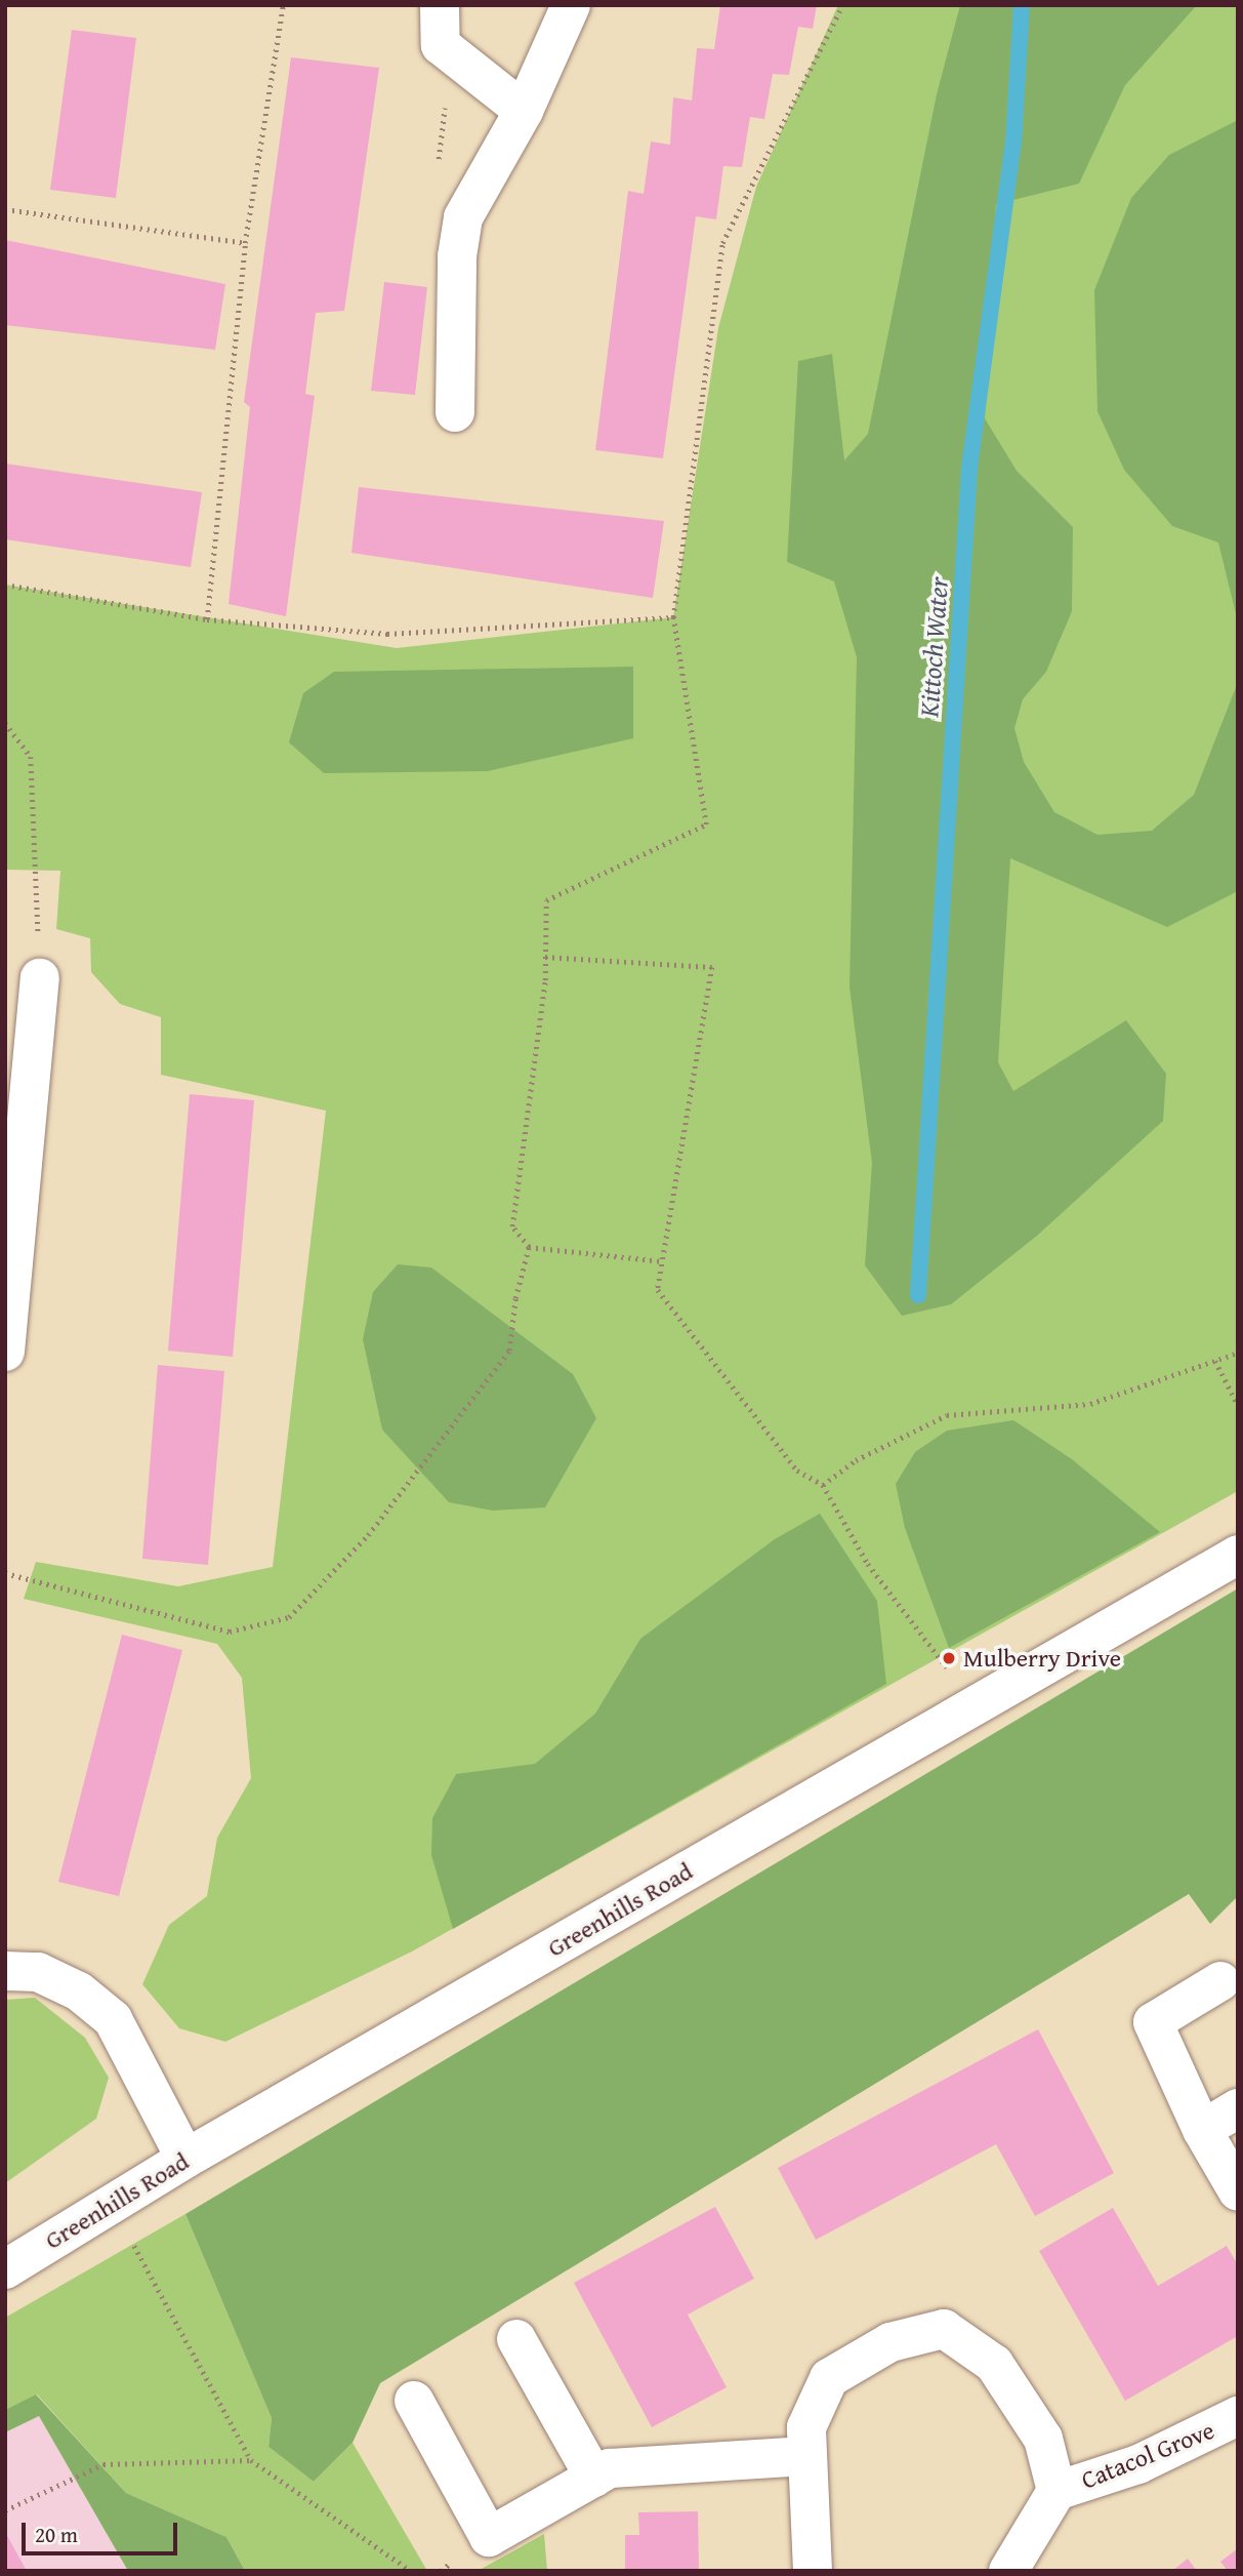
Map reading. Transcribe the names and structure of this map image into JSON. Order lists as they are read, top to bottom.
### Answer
{
  "streets": {
    "street": ["Greenhills Road", "Catacol Grove"]
  },
  "water": ["Kittoch Water"],
  "places": ["Mulberry Drive"],
  "scale_bar": "20 m"
}
